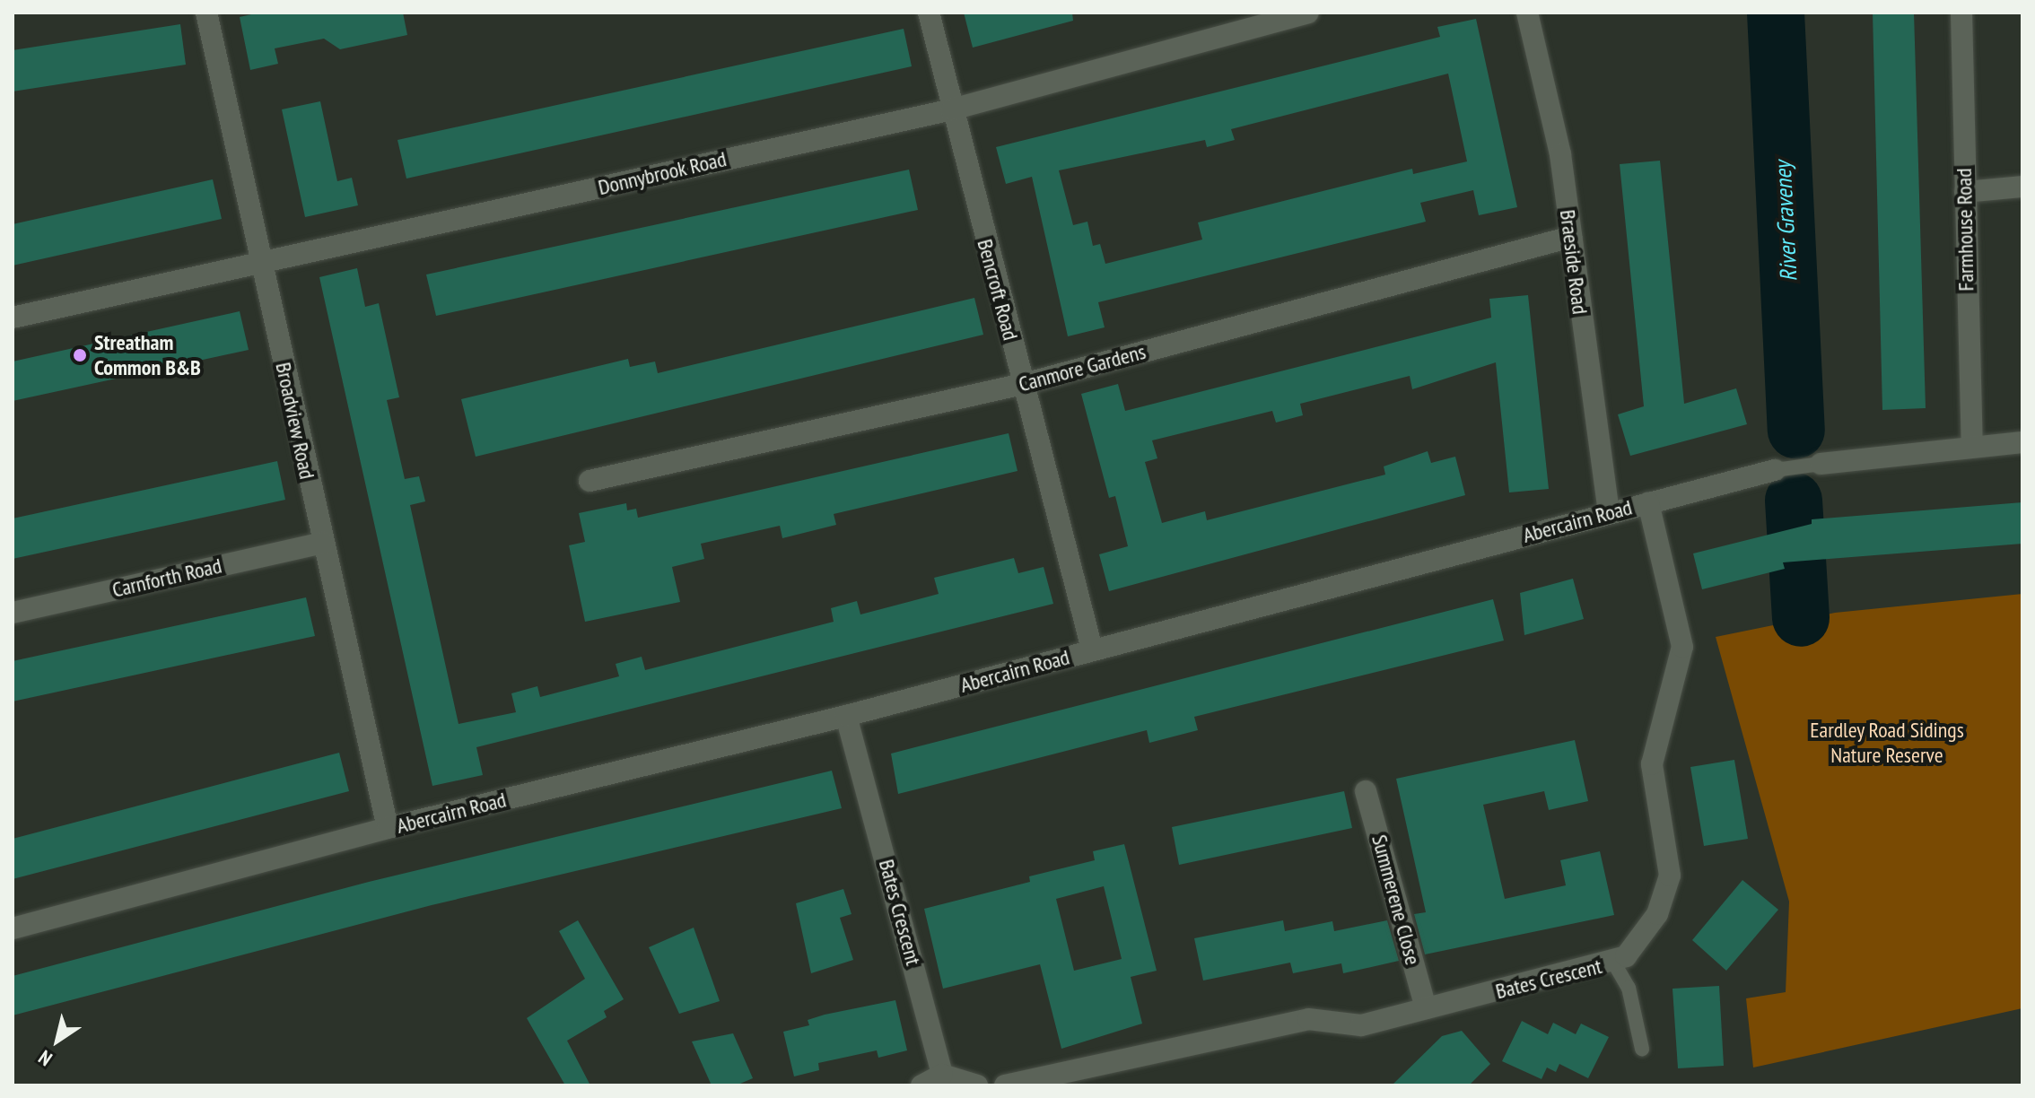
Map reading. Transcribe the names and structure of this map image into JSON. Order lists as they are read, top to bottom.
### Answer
{
  "streets": {
    "street": [
      "Donnybrook Road",
      "Farmhouse Road",
      "Braeside Road",
      "Bencroft Road",
      "Canmore Gardens",
      "Broadview Road",
      "Abercairn Road",
      "Carnforth Road",
      "Summerene Close",
      "Bates Crescent"
    ]
  },
  "crossings": [
    ["Donnybrook Road", "Bencroft Road"],
    ["Donnybrook Road", "Broadview Road"],
    ["Farmhouse Road", "Abercairn Road"],
    ["Braeside Road", "Canmore Gardens"],
    ["Braeside Road", "Abercairn Road"],
    ["Bencroft Road", "Canmore Gardens"],
    ["Bencroft Road", "Abercairn Road"],
    ["Broadview Road", "Abercairn Road"],
    ["Broadview Road", "Carnforth Road"],
    ["Abercairn Road", "Bates Crescent"],
    ["Summerene Close", "Bates Crescent"]
  ],
  "water": ["River Graveney"],
  "parks": ["Eardley Road Sidings Nature Reserve"],
  "places": ["Streatham Common B&B"],
  "north": "bottom left"
}
